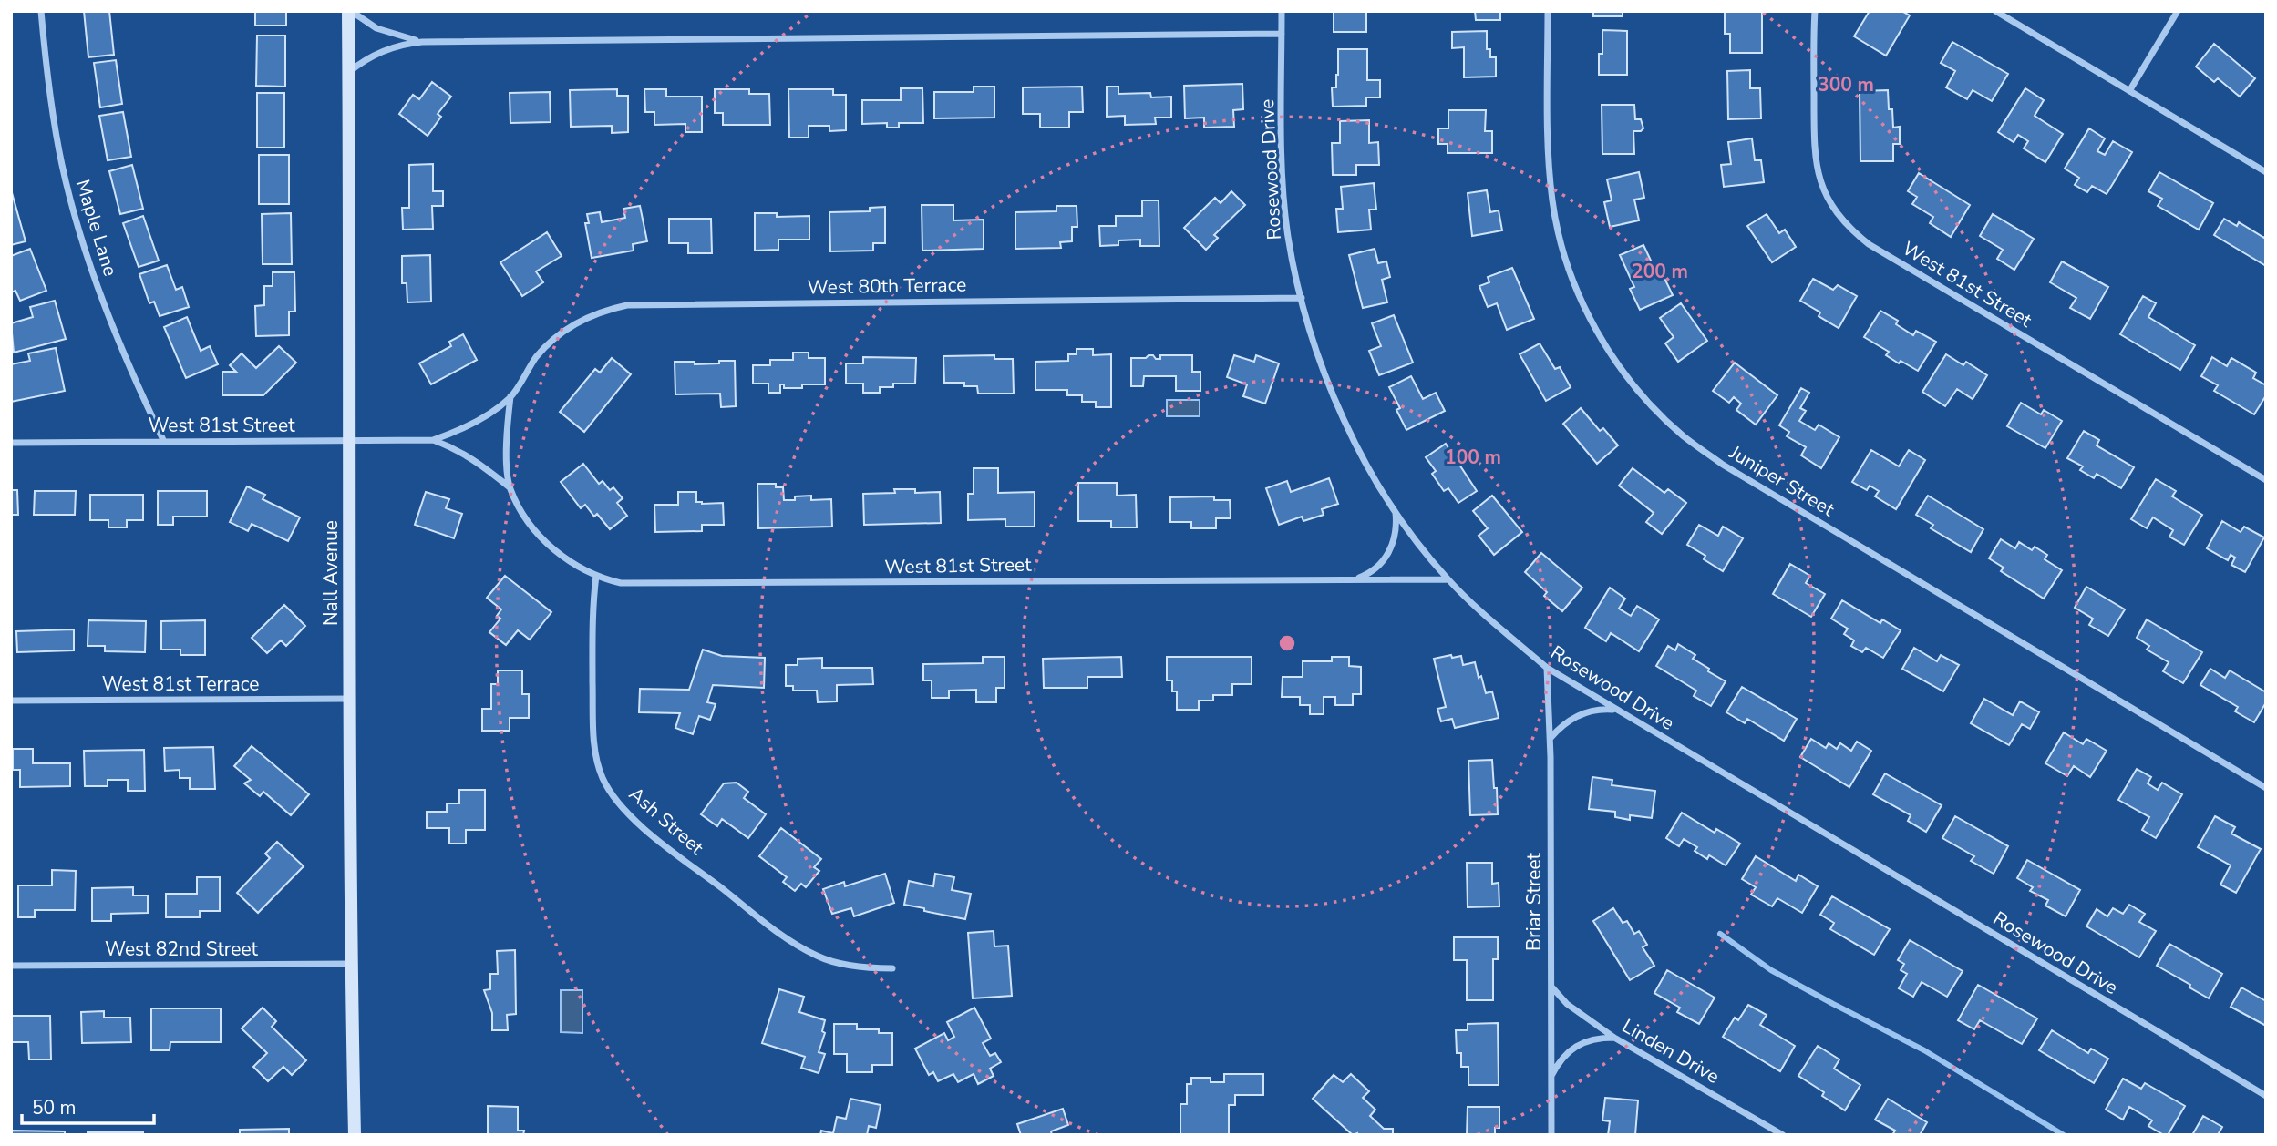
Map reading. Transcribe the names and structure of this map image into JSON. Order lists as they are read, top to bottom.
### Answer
{
  "streets": {
    "main road": ["Nall Avenue"],
    "street": [
      "Rosewood Drive",
      "Maple Lane",
      "West 81st Street",
      "West 80th Terrace",
      "Juniper Street",
      "West 81st Terrace",
      "Ash Street",
      "Briar Street",
      "West 82nd Street",
      "Linden Drive"
    ]
  },
  "crossings": [
    ["Rosewood Drive", "West 81st Street"],
    ["Rosewood Drive", "West 80th Terrace"],
    ["Rosewood Drive", "Briar Street"],
    ["Maple Lane", "West 81st Street"],
    ["West 81st Street", "West 80th Terrace"],
    ["West 81st Street", "Nall Avenue"],
    ["West 81st Street", "Ash Street"],
    ["Nall Avenue", "West 81st Terrace"],
    ["Nall Avenue", "West 82nd Street"],
    ["Briar Street", "Linden Drive"]
  ],
  "scale_bar": "50 m",
  "rings": ["300 m", "200 m", "100 m"]
}
